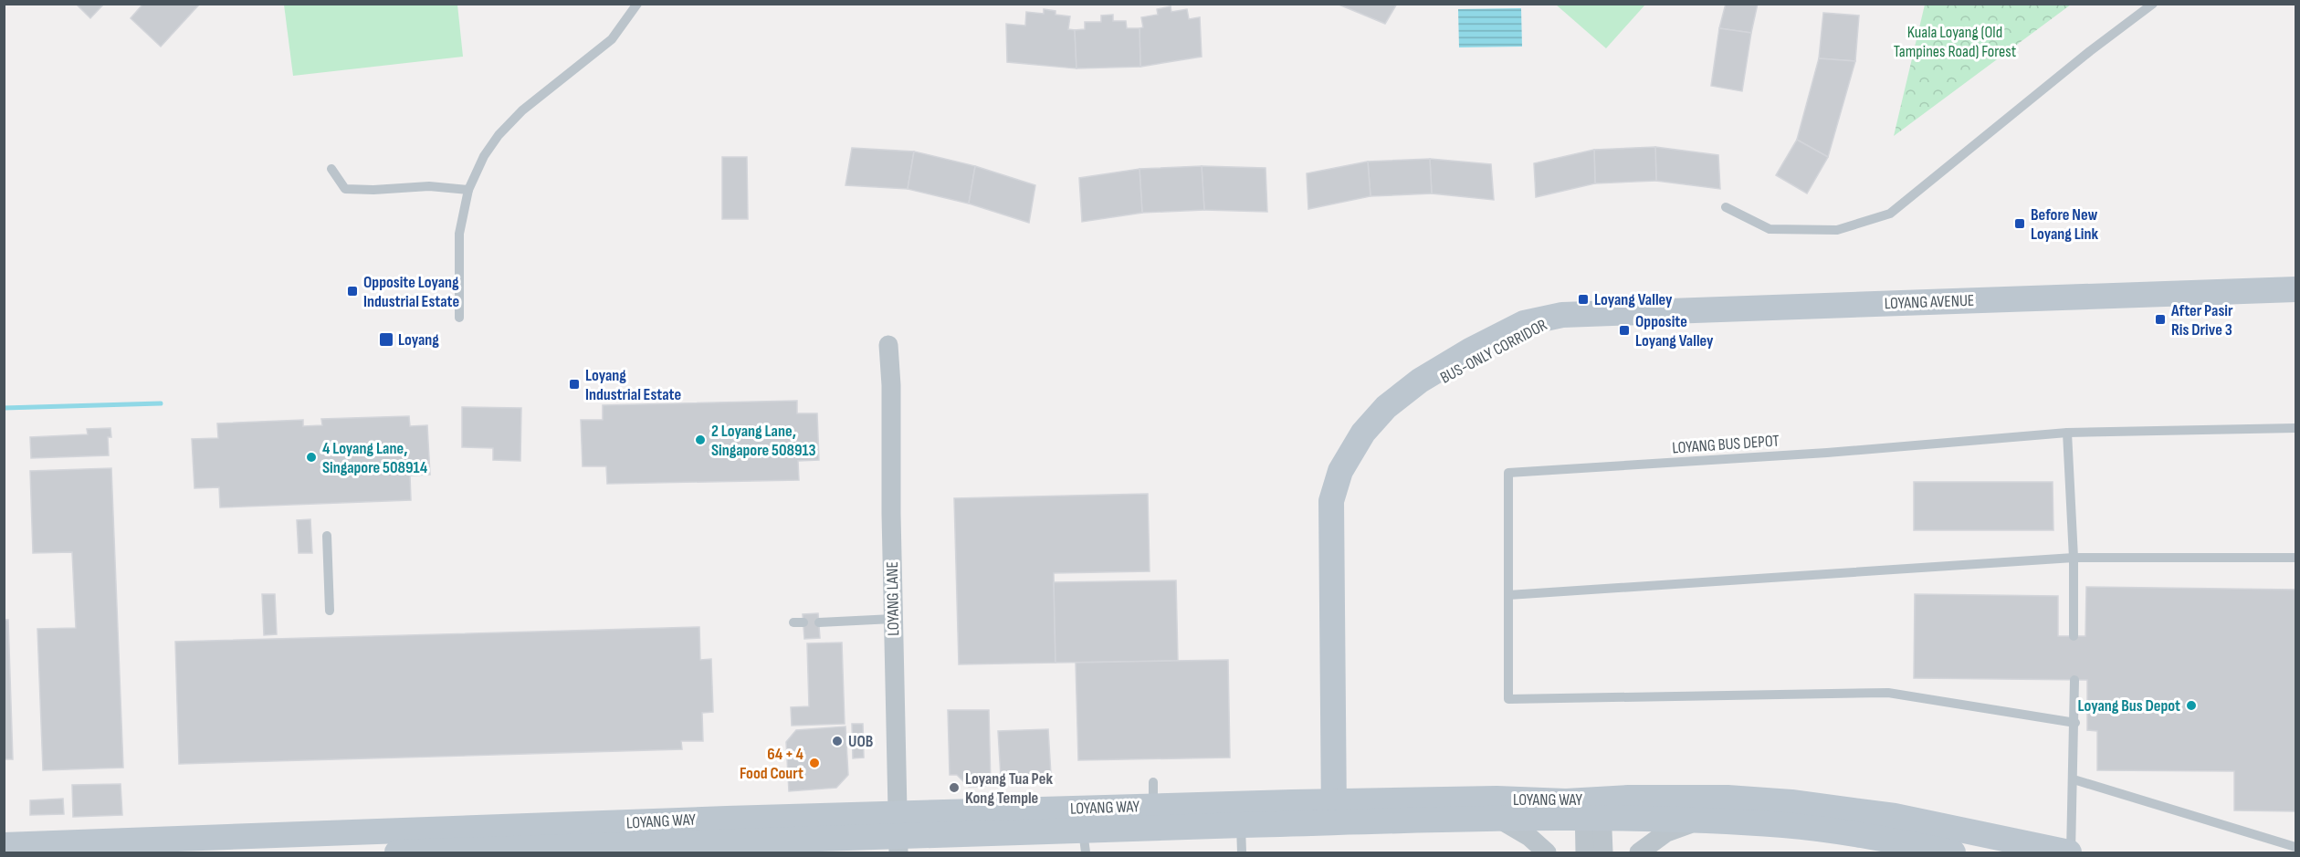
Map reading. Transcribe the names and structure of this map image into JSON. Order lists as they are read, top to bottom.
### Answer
{
  "streets": {
    "main road": ["LOYANG AVENUE", "BUS-ONLY CORRIDOR", "LOYANG WAY"],
    "street": ["LOYANG LANE"],
    "lane": ["LOYANG BUS DEPOT"]
  },
  "crossings": [
    ["LOYANG AVENUE", "BUS-ONLY CORRIDOR"],
    ["BUS-ONLY CORRIDOR", "LOYANG WAY"],
    ["LOYANG LANE", "LOYANG WAY"]
  ],
  "parks": ["Kuala Loyang (Old Tampines Road) Forest"],
  "places": {
    "transit": [
      "Before New Loyang Link",
      "Opposite Loyang Industrial Estate",
      "Loyang Valley",
      "After Pasir Ris Drive 3",
      "Opposite Loyang Valley",
      "Loyang",
      "Loyang Industrial Estate"
    ],
    "other": [
      "2 Loyang Lane, Singapore 508913",
      "4 Loyang Lane, Singapore 508914",
      "Loyang Bus Depot",
      "UOB",
      "64 + 4 Food Court",
      "Loyang Tua Pek Kong Temple"
    ]
  }
}
